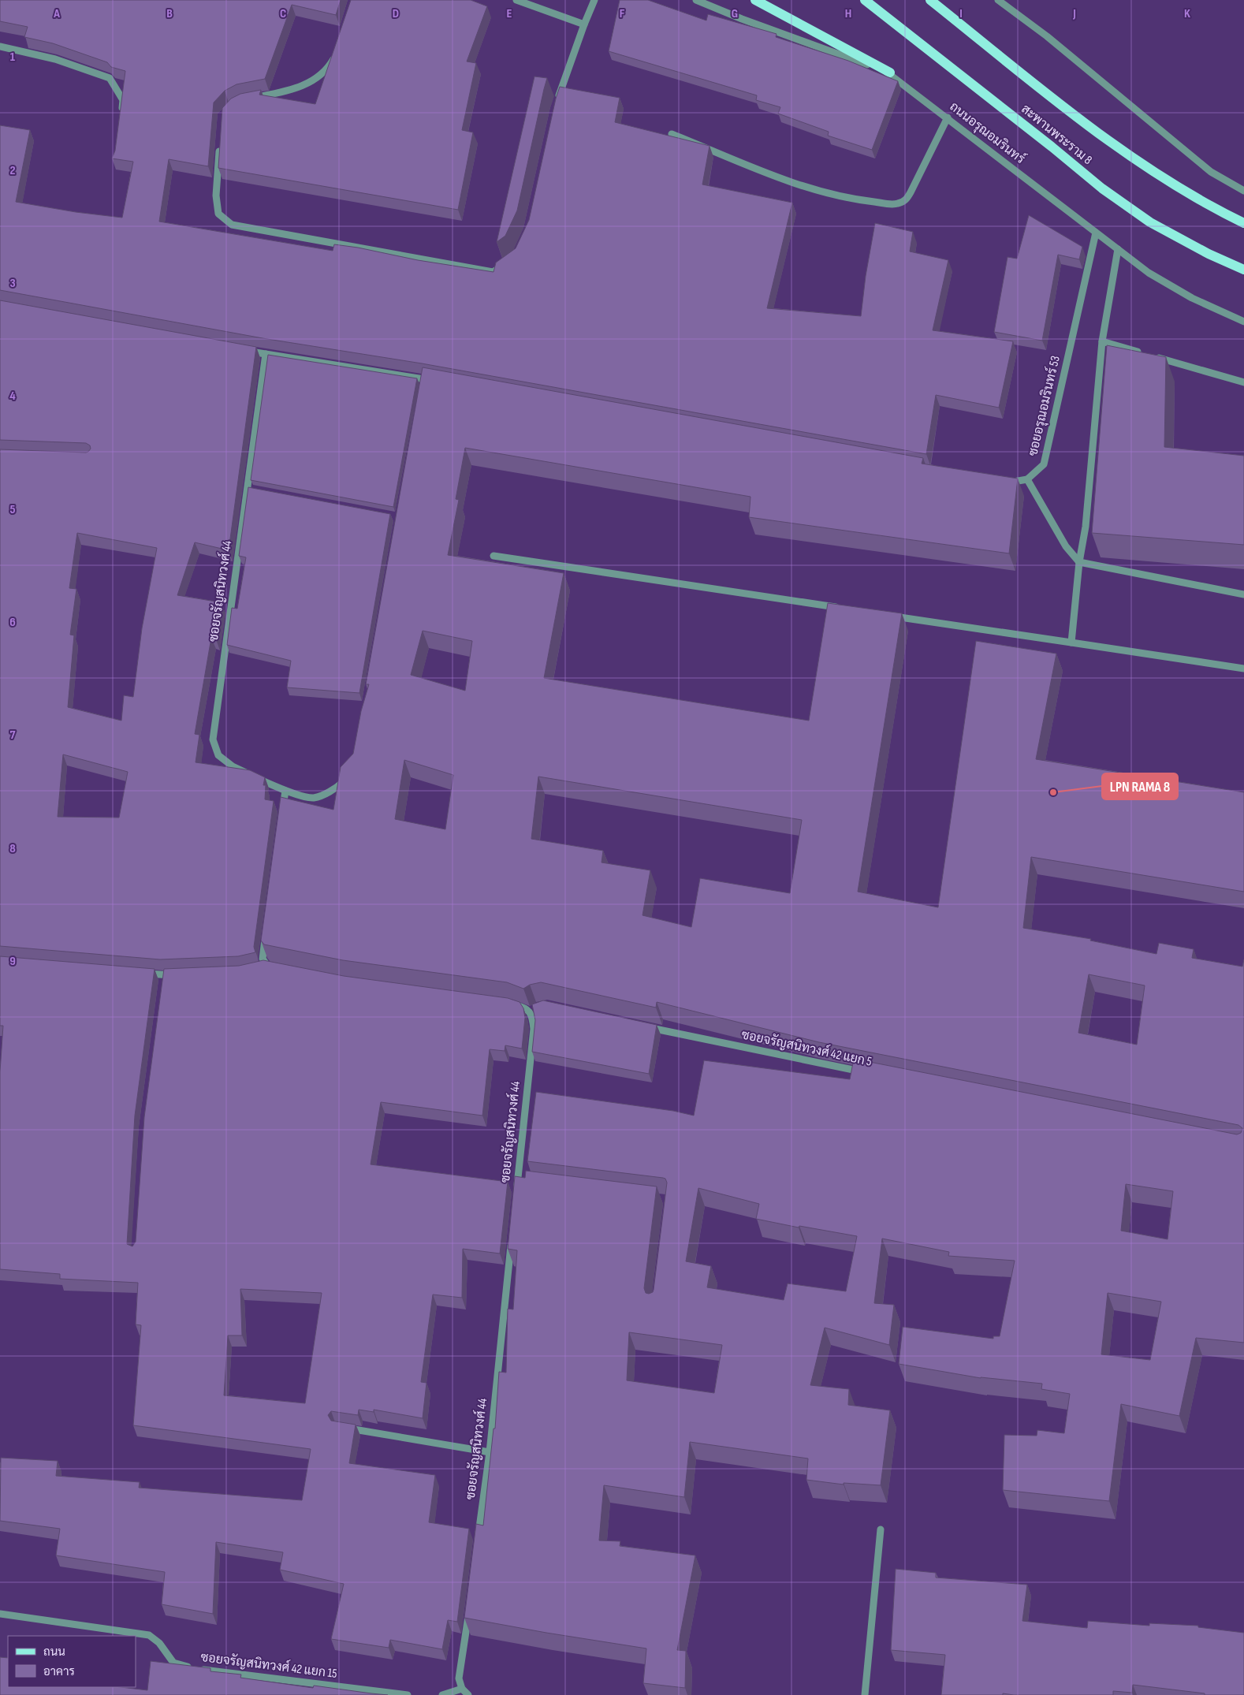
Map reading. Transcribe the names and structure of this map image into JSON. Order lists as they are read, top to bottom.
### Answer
{
  "streets": {
    "main road": ["สะพานพระราม 8"],
    "street": [
      "ถนนอรุณอมรินทร์",
      "ซอยอรุณอมรินทร์ 53",
      "ซอยจรัญสนิทวงศ์ 44",
      "ซอยจรัญสนิทวงศ์ 42 แยก 5",
      "ซอยจรัญสนิทวงศ์ 42 แยก 15"
    ]
  },
  "crossings": [
    ["ถนนอรุณอมรินทร์", "ซอยอรุณอมรินทร์ 53"]
  ],
  "places": ["LPN RAMA 8"],
  "legend": ["ถนน", "อาคาร"],
  "grid": {
    "columns": [
      "A",
      "B",
      "C",
      "D",
      "E",
      "F",
      "G",
      "H",
      "I",
      "J",
      "K"
    ],
    "rows": [
      "1",
      "2",
      "3",
      "4",
      "5",
      "6",
      "7",
      "8",
      "9"
    ]
  }
}
